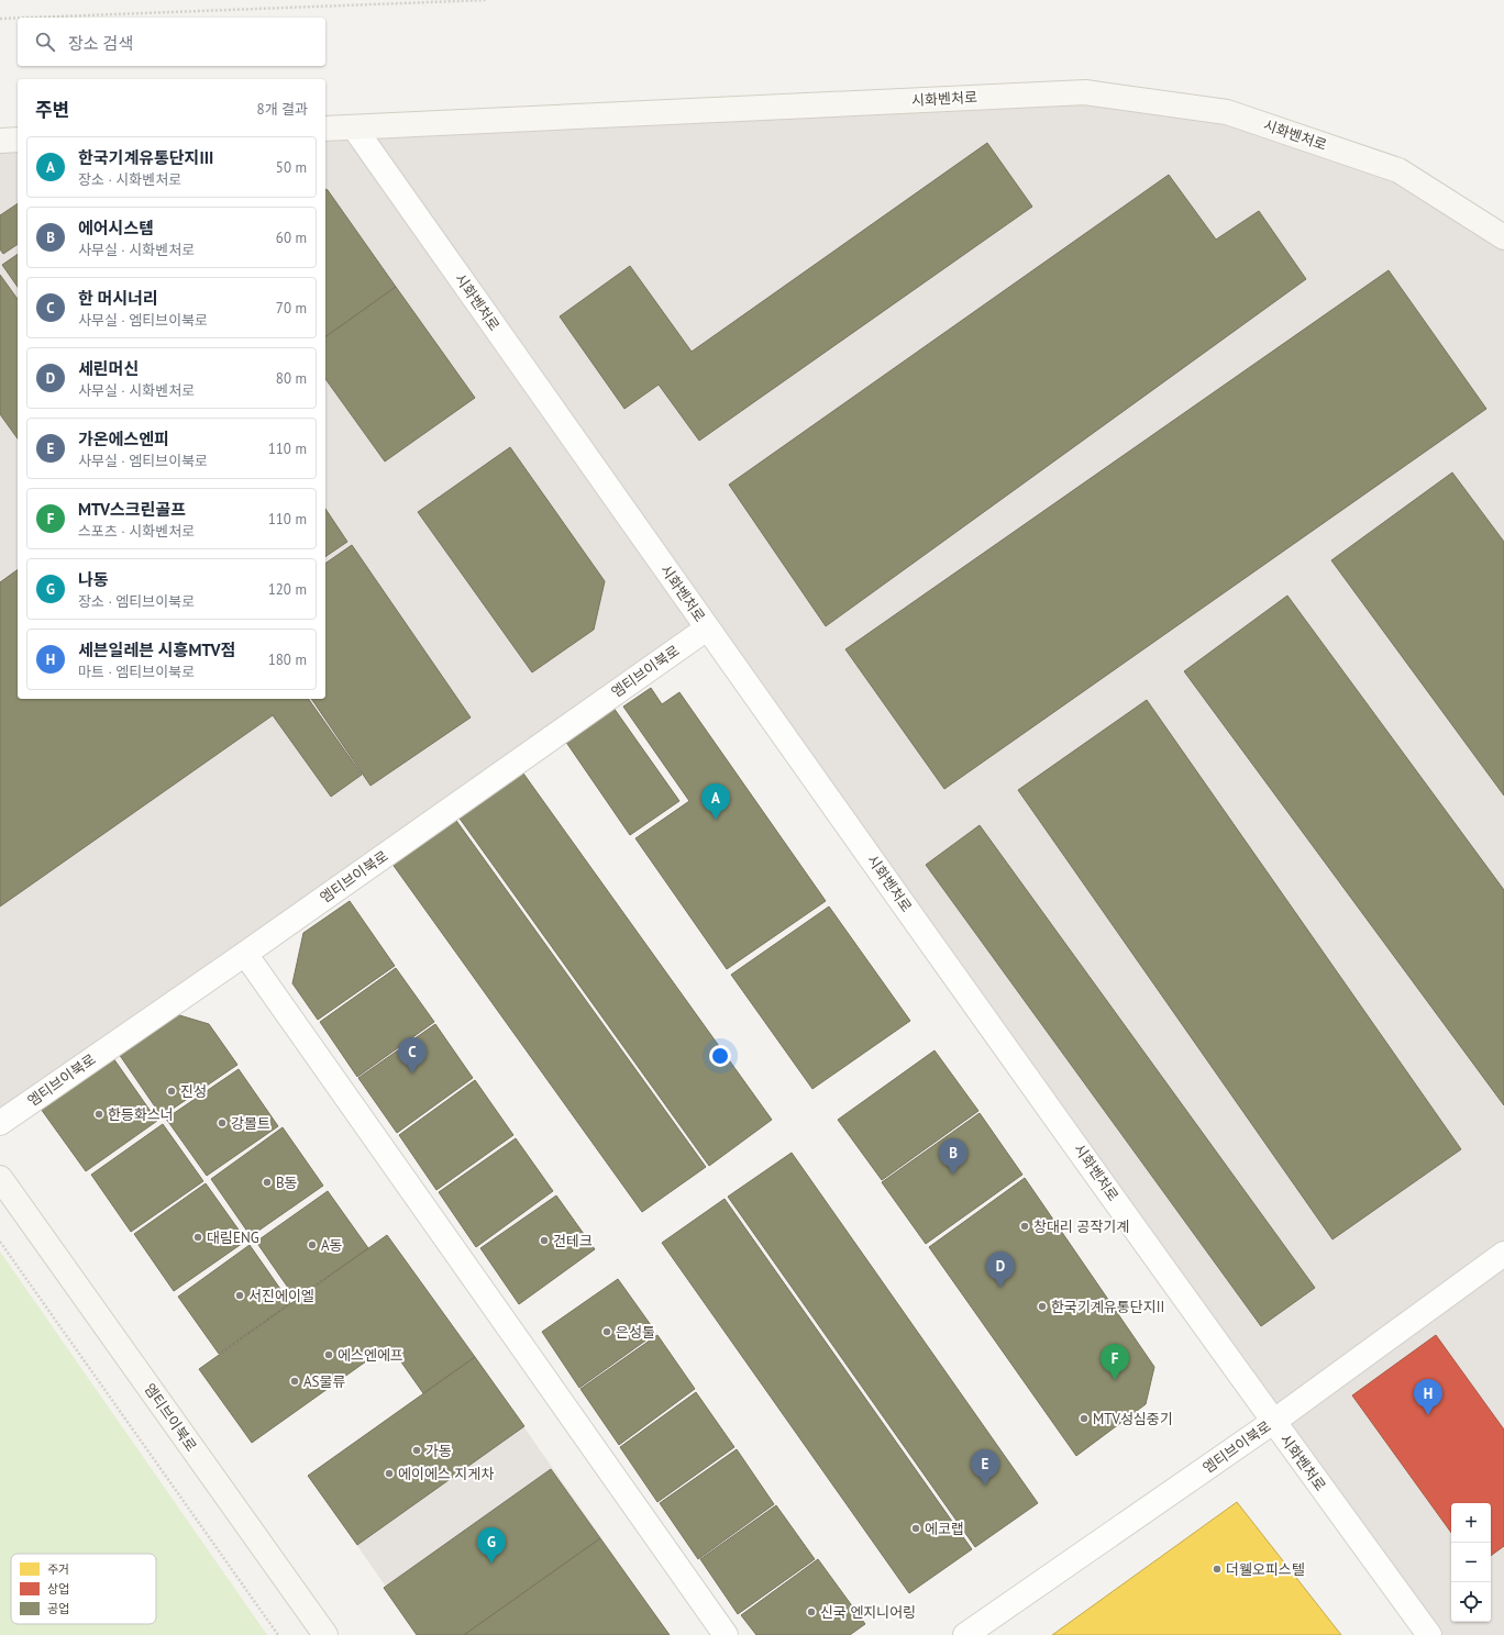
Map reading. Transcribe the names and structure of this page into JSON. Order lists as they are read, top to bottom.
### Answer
{
  "streets": {
    "street": ["시화벤처로", "엠티브이북로"]
  },
  "crossings": [
    ["시화벤처로", "엠티브이북로"]
  ],
  "places": [
    "진성",
    "한등화스너",
    "강볼트",
    "B동",
    "창대리 공작기계",
    "대림ENG",
    "건테크",
    "A동",
    "서진에이엘",
    "한국기계유통단지II",
    "은성툴",
    "에스엔에프",
    "AS물류",
    "MTV성심중기",
    "가동",
    "에이에스 지게차",
    "에코랩",
    "더웰오피스텔",
    "신국 엔지니어링"
  ],
  "legend": ["주거", "상업", "공업"],
  "page": {
    "search": "장소 검색",
    "heading": ["주변", "8개 결과"],
    "list": [
      {
        "mark": "A",
        "name": "한국기계유통단지III",
        "note": "장소 · 시화벤처로",
        "value": "50 m"
      },
      {
        "mark": "B",
        "name": "에어시스템",
        "note": "사무실 · 시화벤처로",
        "value": "60 m"
      },
      {
        "mark": "C",
        "name": "한 머시너리",
        "note": "사무실 · 엠티브이북로",
        "value": "70 m"
      },
      {
        "mark": "D",
        "name": "세린머신",
        "note": "사무실 · 시화벤처로",
        "value": "80 m"
      },
      {
        "mark": "E",
        "name": "가온에스엔피",
        "note": "사무실 · 엠티브이북로",
        "value": "110 m"
      },
      {
        "mark": "F",
        "name": "MTV스크린골프",
        "note": "스포츠 · 시화벤처로",
        "value": "110 m"
      },
      {
        "mark": "G",
        "name": "나동",
        "note": "장소 · 엠티브이북로",
        "value": "120 m"
      },
      {
        "mark": "H",
        "name": "세븐일레븐 시흥MTV점",
        "note": "마트 · 엠티브이북로",
        "value": "180 m"
      }
    ],
    "pins": [
      "A",
      "C",
      "B",
      "D",
      "F",
      "H",
      "E",
      "G"
    ],
    "map_buttons": ["+", "−"]
  }
}
